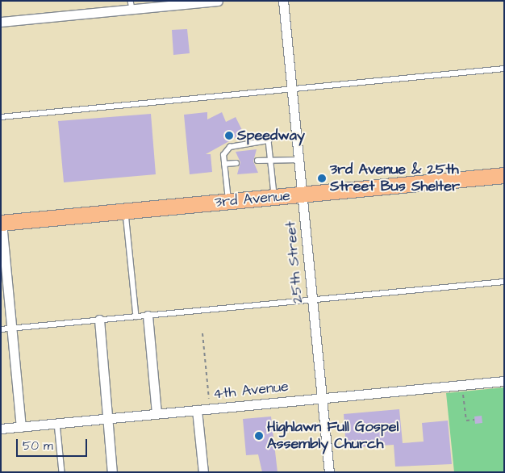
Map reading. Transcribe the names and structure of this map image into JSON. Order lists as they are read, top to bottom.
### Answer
{
  "streets": {
    "main road": ["3rd Avenue"],
    "street": ["25th Street", "4th Avenue"]
  },
  "crossings": [
    ["3rd Avenue", "25th Street"],
    ["25th Street", "4th Avenue"]
  ],
  "places": ["Speedway", "3rd Avenue & 25th Street Bus Shelter", "Highlawn Full Gospel Assembly Church"],
  "scale_bar": "50 m"
}
